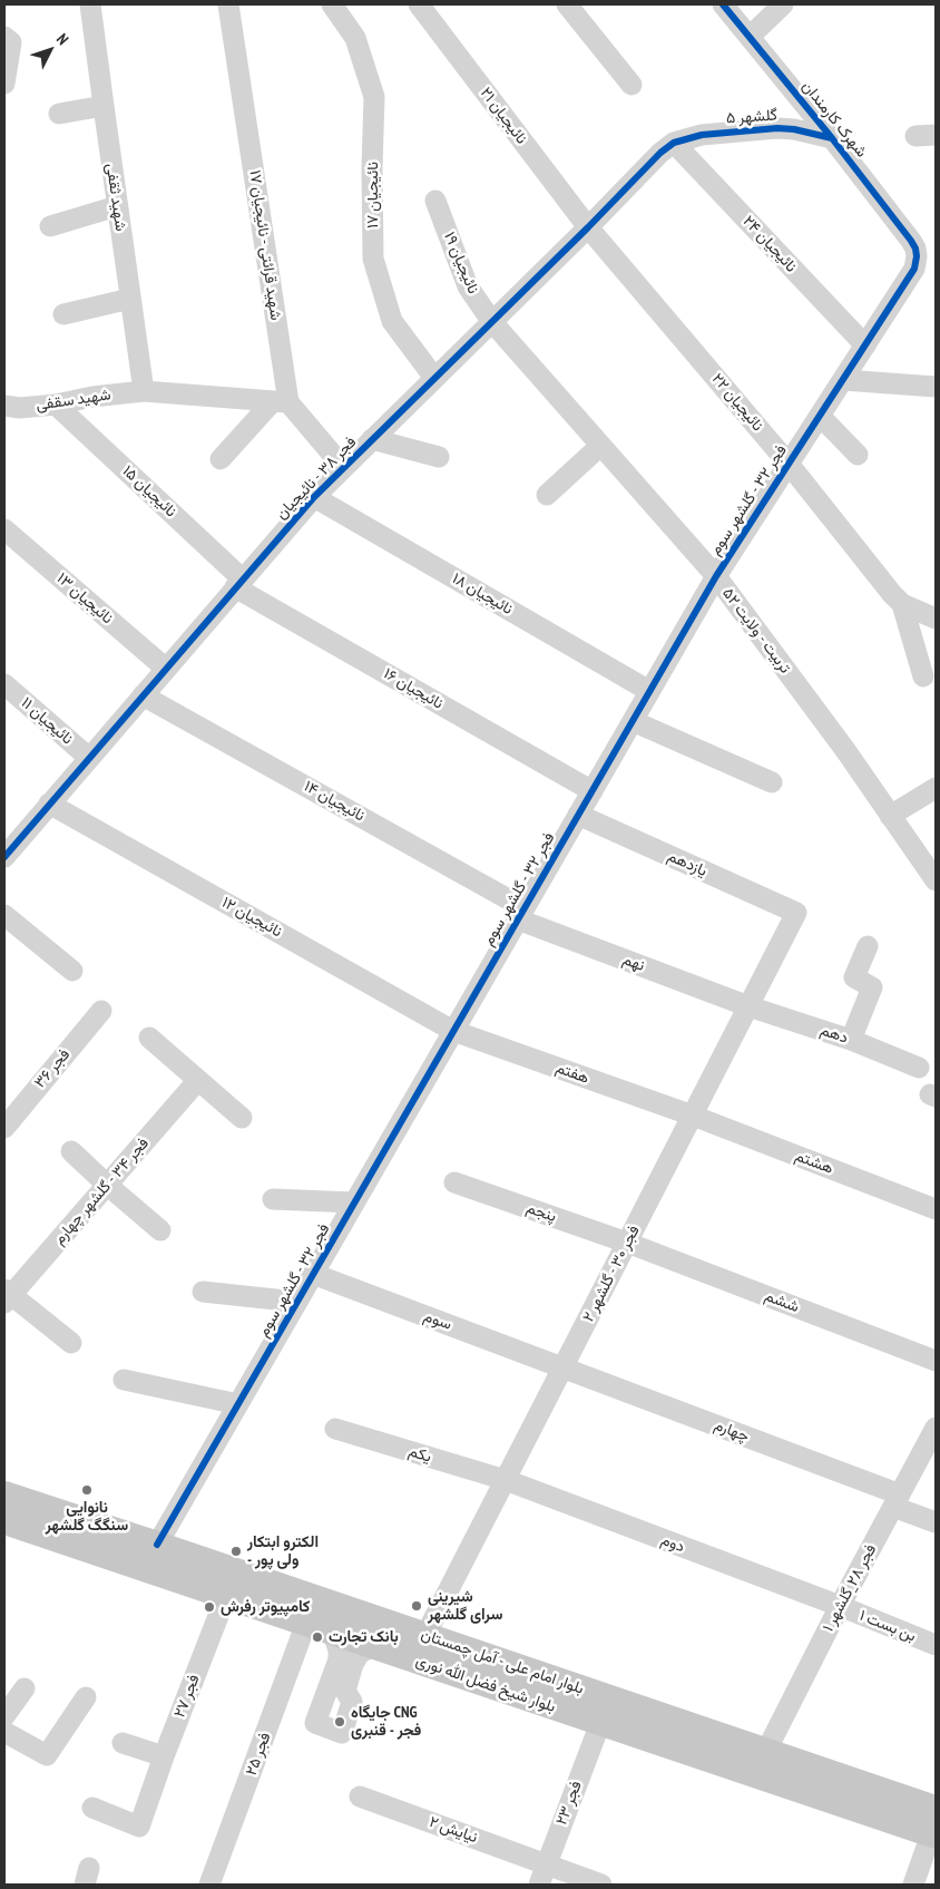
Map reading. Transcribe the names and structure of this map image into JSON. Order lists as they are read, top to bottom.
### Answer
{
  "streets": {
    "main road": ["بلوار امام علی - آمل چمستان", "بلوار شیخ فضل الله نوری"],
    "street": [
      "نائیجیان ۲۱",
      "گلشهر ۵",
      "شهرک کارمندان",
      "نائیجیان ۱۷",
      "شهید ثقفی",
      "نائیجیان ۲۴",
      "شهید قرائتی - نائیجیان ۱۷",
      "نائیجیان ۱۹",
      "شهید سقفی",
      "نائیجیان ۲۲",
      "فجر ۳۸ - نائیجیان",
      "نائیجیان ۱۵",
      "فجر ۳۲ - گلشهر سوم",
      "نائیجیان ۱۸",
      "نائیجیان ۱۳",
      "تربیت - ولایت ۵۲",
      "نائیجیان ۱۶",
      "نائیجیان ۱۱",
      "نائیجیان ۱۴",
      "یازدهم",
      "نائیجیان ۱۲",
      "نهم",
      "دهم",
      "فجر ۳۶",
      "هفتم",
      "هشتم",
      "فجر ۳۴ - گلشهر چهارم",
      "پنجم",
      "فجر ۳۰ - گلشهر ۲",
      "ششم",
      "سوم",
      "چهارم",
      "یکم",
      "دوم",
      "فجر ۲۸_گلشهر ۱",
      "بن بست ۱",
      "فجر ۲۷",
      "فجر ۲۵",
      "فجر ۲۳",
      "نیایش ۲"
    ]
  },
  "crossings": [
    ["نائیجیان ۲۱", "نائیجیان ۲۲"],
    ["نائیجیان ۲۱", "فجر ۳۸ - نائیجیان"],
    ["گلشهر ۵", "شهرک کارمندان"],
    ["گلشهر ۵", "نائیجیان ۲۴"],
    ["گلشهر ۵", "فجر ۳۸ - نائیجیان"],
    ["شهرک کارمندان", "فجر ۳۲ - گلشهر سوم"],
    ["نائیجیان ۱۷", "فجر ۳۸ - نائیجیان"],
    ["شهید ثقفی", "شهید سقفی"],
    ["نائیجیان ۲۴", "فجر ۳۸ - نائیجیان"],
    ["نائیجیان ۲۴", "فجر ۳۲ - گلشهر سوم"],
    ["شهید قرائتی - نائیجیان ۱۷", "شهید سقفی"],
    ["نائیجیان ۱۹", "فجر ۳۸ - نائیجیان"],
    ["نائیجیان ۱۹", "تربیت - ولایت ۵۲"],
    ["شهید سقفی", "نائیجیان ۱۵"],
    ["نائیجیان ۲۲", "فجر ۳۸ - نائیجیان"],
    ["نائیجیان ۲۲", "فجر ۳۲ - گلشهر سوم"],
    ["فجر ۳۸ - نائیجیان", "نائیجیان ۱۵"],
    ["فجر ۳۸ - نائیجیان", "نائیجیان ۱۸"],
    ["فجر ۳۸ - نائیجیان", "نائیجیان ۱۳"],
    ["فجر ۳۸ - نائیجیان", "تربیت - ولایت ۵۲"],
    ["فجر ۳۸ - نائیجیان", "نائیجیان ۱۶"],
    ["فجر ۳۸ - نائیجیان", "نائیجیان ۱۱"],
    ["فجر ۳۸ - نائیجیان", "نائیجیان ۱۴"],
    ["فجر ۳۸ - نائیجیان", "نائیجیان ۱۲"],
    ["نائیجیان ۱۵", "نائیجیان ۱۶"],
    ["فجر ۳۲ - گلشهر سوم", "نائیجیان ۱۸"],
    ["فجر ۳۲ - گلشهر سوم", "تربیت - ولایت ۵۲"],
    ["فجر ۳۲ - گلشهر سوم", "نائیجیان ۱۶"],
    ["فجر ۳۲ - گلشهر سوم", "نائیجیان ۱۴"],
    ["فجر ۳۲ - گلشهر سوم", "یازدهم"],
    ["فجر ۳۲ - گلشهر سوم", "نائیجیان ۱۲"],
    ["فجر ۳۲ - گلشهر سوم", "نهم"],
    ["فجر ۳۲ - گلشهر سوم", "هفتم"],
    ["فجر ۳۲ - گلشهر سوم", "سوم"],
    ["فجر ۳۲ - گلشهر سوم", "بلوار امام علی - آمل چمستان"],
    ["نائیجیان ۱۴", "نهم"],
    ["یازدهم", "فجر ۳۰ - گلشهر ۲"],
    ["نائیجیان ۱۲", "هفتم"],
    ["نهم", "دهم"],
    ["نهم", "فجر ۳۰ - گلشهر ۲"],
    ["دهم", "فجر ۳۰ - گلشهر ۲"],
    ["هفتم", "هشتم"],
    ["هفتم", "فجر ۳۰ - گلشهر ۲"],
    ["هشتم", "فجر ۳۰ - گلشهر ۲"],
    ["پنجم", "فجر ۳۰ - گلشهر ۲"],
    ["پنجم", "ششم"],
    ["فجر ۳۰ - گلشهر ۲", "ششم"],
    ["فجر ۳۰ - گلشهر ۲", "سوم"],
    ["فجر ۳۰ - گلشهر ۲", "چهارم"],
    ["فجر ۳۰ - گلشهر ۲", "یکم"],
    ["فجر ۳۰ - گلشهر ۲", "دوم"],
    ["فجر ۳۰ - گلشهر ۲", "بلوار امام علی - آمل چمستان"],
    ["سوم", "چهارم"],
    ["چهارم", "فجر ۲۸_گلشهر ۱"],
    ["یکم", "دوم"],
    ["دوم", "فجر ۲۸_گلشهر ۱"],
    ["دوم", "بن بست ۱"],
    ["فجر ۲۸_گلشهر ۱", "بن بست ۱"],
    ["فجر ۲۸_گلشهر ۱", "بلوار امام علی - آمل چمستان"],
    ["بلوار شیخ فضل الله نوری", "فجر ۲۷"],
    ["بلوار شیخ فضل الله نوری", "فجر ۲۵"],
    ["بلوار شیخ فضل الله نوری", "فجر ۲۳"],
    ["فجر ۲۳", "نیایش ۲"]
  ],
  "places": [
    "نانوایی سنگگ گلشهر",
    "الکترو ابتکار - ولی پور",
    "شیرینی سرای گلشهر",
    "کامپیوتر رفرش",
    "بانک تجارت",
    "جایگاه CNG فجر - قنبری"
  ],
  "north": "top right"
}
